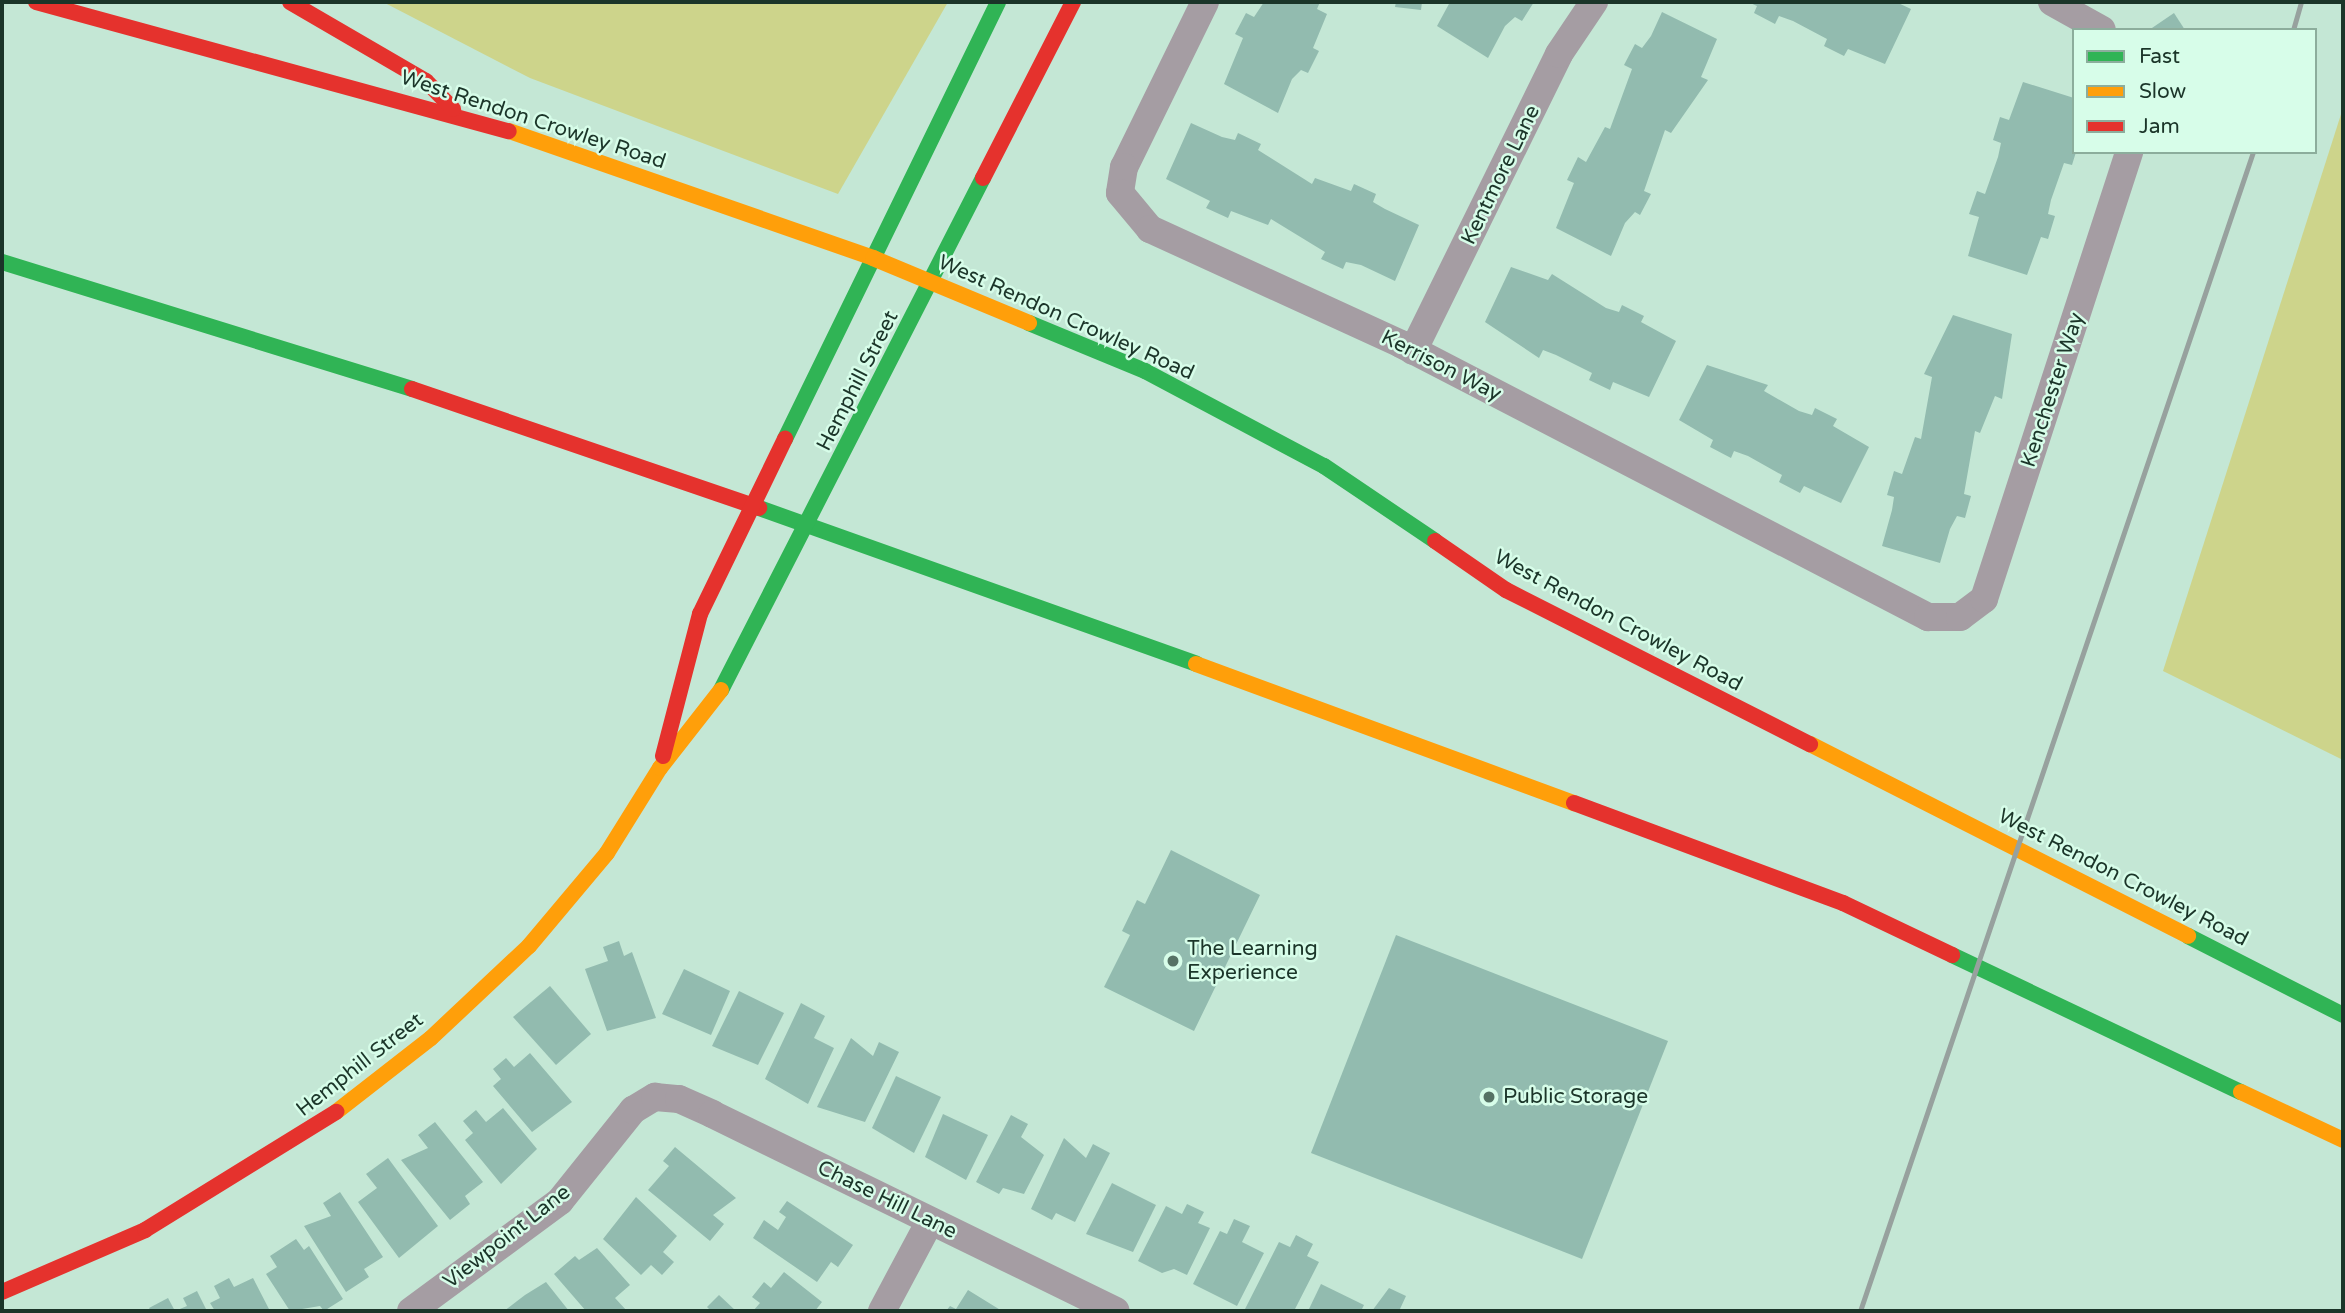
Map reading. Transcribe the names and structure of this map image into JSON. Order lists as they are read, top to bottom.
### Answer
{
  "streets": {
    "main road": ["West Rendon Crowley Road", "Hemphill Street"],
    "street": [
      "Kentmore Lane",
      "Kerrison Way",
      "Kenchester Way",
      "Chase Hill Lane",
      "Viewpoint Lane"
    ]
  },
  "crossings": [
    ["West Rendon Crowley Road", "Hemphill Street"],
    ["Kentmore Lane", "Kerrison Way"],
    ["Kerrison Way", "Kenchester Way"],
    ["Chase Hill Lane", "Viewpoint Lane"]
  ],
  "places": ["The Learning Experience", "Public Storage"],
  "legend": ["Fast", "Slow", "Jam"]
}
